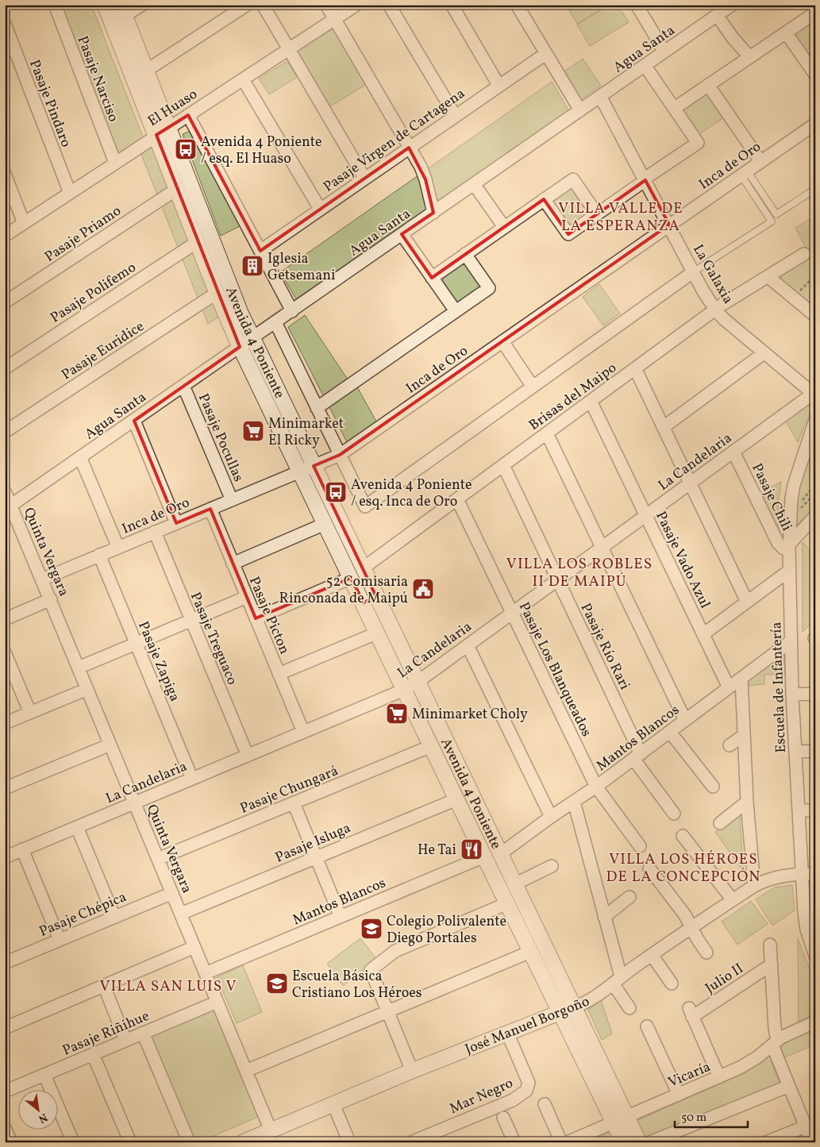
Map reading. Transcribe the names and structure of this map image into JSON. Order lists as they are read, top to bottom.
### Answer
{
  "streets": {
    "street": [
      "Agua Santa",
      "Pasaje Narciso",
      "Pasaje Pindaro",
      "El Huaso",
      "Pasaje Virgen de Cartagena",
      "Inca de Oro",
      "Pasaje Priamo",
      "La Galaxia",
      "Pasaje Polifemo",
      "Avenida 4 Poniente",
      "Pasaje Euridice",
      "Brisas del Maipo",
      "Pasaje Pocullas",
      "La Candelaria",
      "Pasaje Chili",
      "Quinta Vergara",
      "Pasaje Vado Azul",
      "Pasaje Picton",
      "Pasaje Treguaco",
      "Pasaje Río Rari",
      "Pasaje Zapiga",
      "Pasaje Los Blanqueados",
      "Escuela de Infantería",
      "Mantos Blancos",
      "Pasaje Chungará",
      "Pasaje Isluga",
      "Pasaje Chépica",
      "Julio II",
      "José Manuel Borgoño",
      "Pasaje Riñihue",
      "Vicaría",
      "Mar Negro"
    ]
  },
  "crossings": [
    ["Agua Santa", "La Galaxia"],
    ["Agua Santa", "Avenida 4 Poniente"],
    ["Agua Santa", "Pasaje Pocullas"],
    ["Agua Santa", "Quinta Vergara"],
    ["Pasaje Narciso", "El Huaso"],
    ["Pasaje Pindaro", "El Huaso"],
    ["El Huaso", "Avenida 4 Poniente"],
    ["Inca de Oro", "La Galaxia"],
    ["Inca de Oro", "Avenida 4 Poniente"],
    ["Inca de Oro", "Pasaje Pocullas"],
    ["Inca de Oro", "Quinta Vergara"],
    ["Inca de Oro", "Pasaje Picton"],
    ["Inca de Oro", "Pasaje Treguaco"],
    ["Inca de Oro", "Pasaje Zapiga"],
    ["Pasaje Priamo", "Avenida 4 Poniente"],
    ["La Galaxia", "Brisas del Maipo"],
    ["La Galaxia", "La Candelaria"],
    ["Pasaje Polifemo", "Avenida 4 Poniente"],
    ["Avenida 4 Poniente", "Pasaje Euridice"],
    ["Avenida 4 Poniente", "Brisas del Maipo"],
    ["Avenida 4 Poniente", "La Candelaria"],
    ["Avenida 4 Poniente", "Mantos Blancos"],
    ["Avenida 4 Poniente", "Pasaje Chungará"],
    ["Avenida 4 Poniente", "Pasaje Isluga"],
    ["Avenida 4 Poniente", "José Manuel Borgoño"],
    ["Avenida 4 Poniente", "Vicaría"],
    ["Brisas del Maipo", "Pasaje Vado Azul"],
    ["Brisas del Maipo", "Pasaje Río Rari"],
    ["Brisas del Maipo", "Pasaje Los Blanqueados"],
    ["La Candelaria", "Pasaje Chili"],
    ["La Candelaria", "Quinta Vergara"],
    ["La Candelaria", "Pasaje Vado Azul"],
    ["La Candelaria", "Pasaje Picton"],
    ["La Candelaria", "Pasaje Treguaco"],
    ["La Candelaria", "Pasaje Río Rari"],
    ["La Candelaria", "Pasaje Zapiga"],
    ["La Candelaria", "Pasaje Los Blanqueados"],
    ["Pasaje Chili", "Escuela de Infantería"],
    ["Quinta Vergara", "Mantos Blancos"],
    ["Quinta Vergara", "Pasaje Chungará"],
    ["Quinta Vergara", "Pasaje Isluga"],
    ["Quinta Vergara", "Pasaje Chépica"],
    ["Quinta Vergara", "José Manuel Borgoño"],
    ["Quinta Vergara", "Pasaje Riñihue"],
    ["Pasaje Vado Azul", "Mantos Blancos"],
    ["Pasaje Río Rari", "Mantos Blancos"],
    ["Pasaje Los Blanqueados", "Mantos Blancos"],
    ["Escuela de Infantería", "Mantos Blancos"],
    ["Escuela de Infantería", "José Manuel Borgoño"],
    ["Julio II", "Vicaría"],
    ["José Manuel Borgoño", "Mar Negro"]
  ],
  "districts": [
    "VILLA VALLE DE LA ESPERANZA",
    "VILLA LOS ROBLES II DE MAIPÚ",
    "VILLA LOS HÉROES DE LA CONCEPCIÓN",
    "VILLA SAN LUIS V"
  ],
  "places": {
    "bus stop": ["Avenida 4 Poniente / esq. El Huaso", "Avenida 4 Poniente / esq. Inca de Oro"],
    "building": ["Iglesia Getsemani"],
    "supermarket": ["Minimarket El Ricky", "Minimarket Choly"],
    "public building": ["52 Comisaria Rinconada de Maipú"],
    "restaurant": ["He Tai"],
    "school or university": ["Colegio Polivalente Diego Portales", "Escuela Básica Cristiano Los Héroes"]
  },
  "scale_bar": "50 m",
  "north": "bottom right"
}
